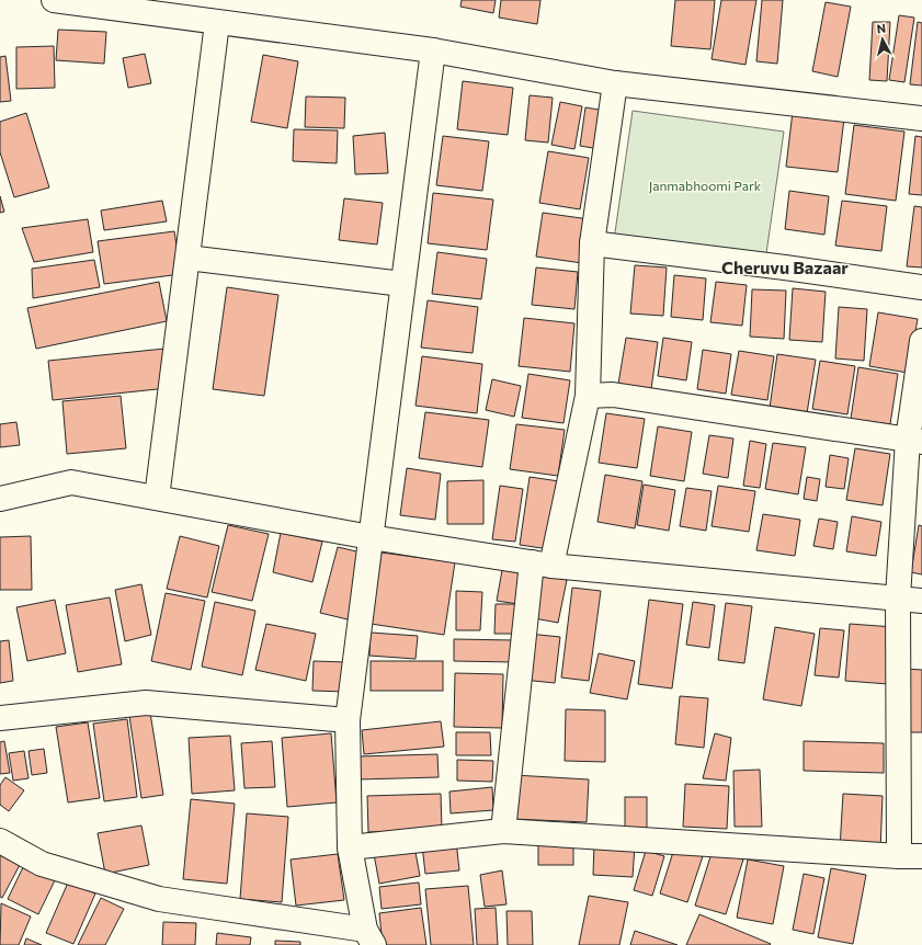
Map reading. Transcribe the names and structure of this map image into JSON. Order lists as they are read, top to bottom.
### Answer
{
  "districts": ["Cheruvu Bazaar"],
  "parks": ["Janmabhoomi Park"],
  "north": "top"
}
